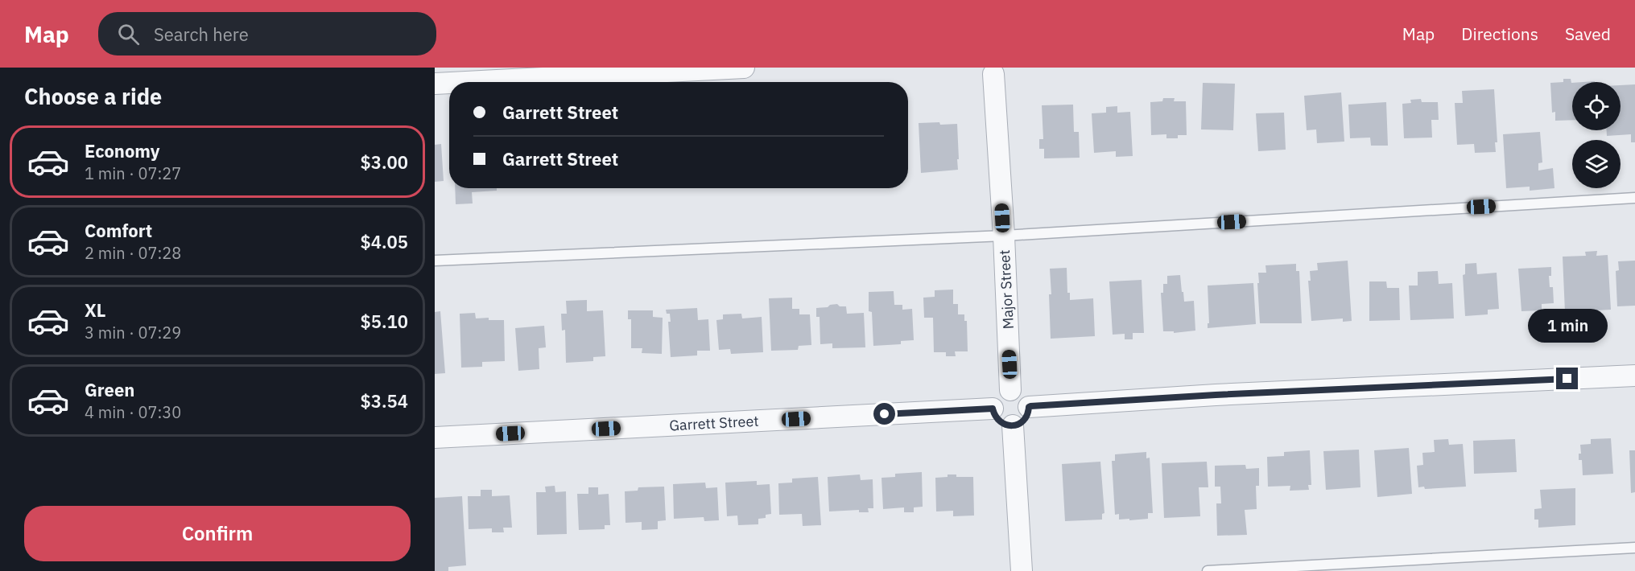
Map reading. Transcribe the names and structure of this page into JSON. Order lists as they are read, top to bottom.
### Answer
{
  "streets": {
    "street": ["Major Street", "Garrett Street"]
  },
  "crossings": [
    ["Major Street", "Garrett Street"]
  ],
  "page": {
    "header": "Map",
    "search": "Search here",
    "nav": ["Map", "Directions", "Saved"],
    "heading": "Choose a ride",
    "banner": ["Garrett Street", "Garrett Street"],
    "list": [
      {
        "name": "Economy",
        "note": "1 min · 07:27",
        "value": "$3.00"
      },
      {
        "name": "Comfort",
        "note": "2 min · 07:28",
        "value": "$4.05"
      },
      {
        "name": "XL",
        "note": "3 min · 07:29",
        "value": "$5.10"
      },
      {
        "name": "Green",
        "note": "4 min · 07:30",
        "value": "$3.54"
      }
    ],
    "bubble": "1 min",
    "buttons": "Confirm"
  }
}
